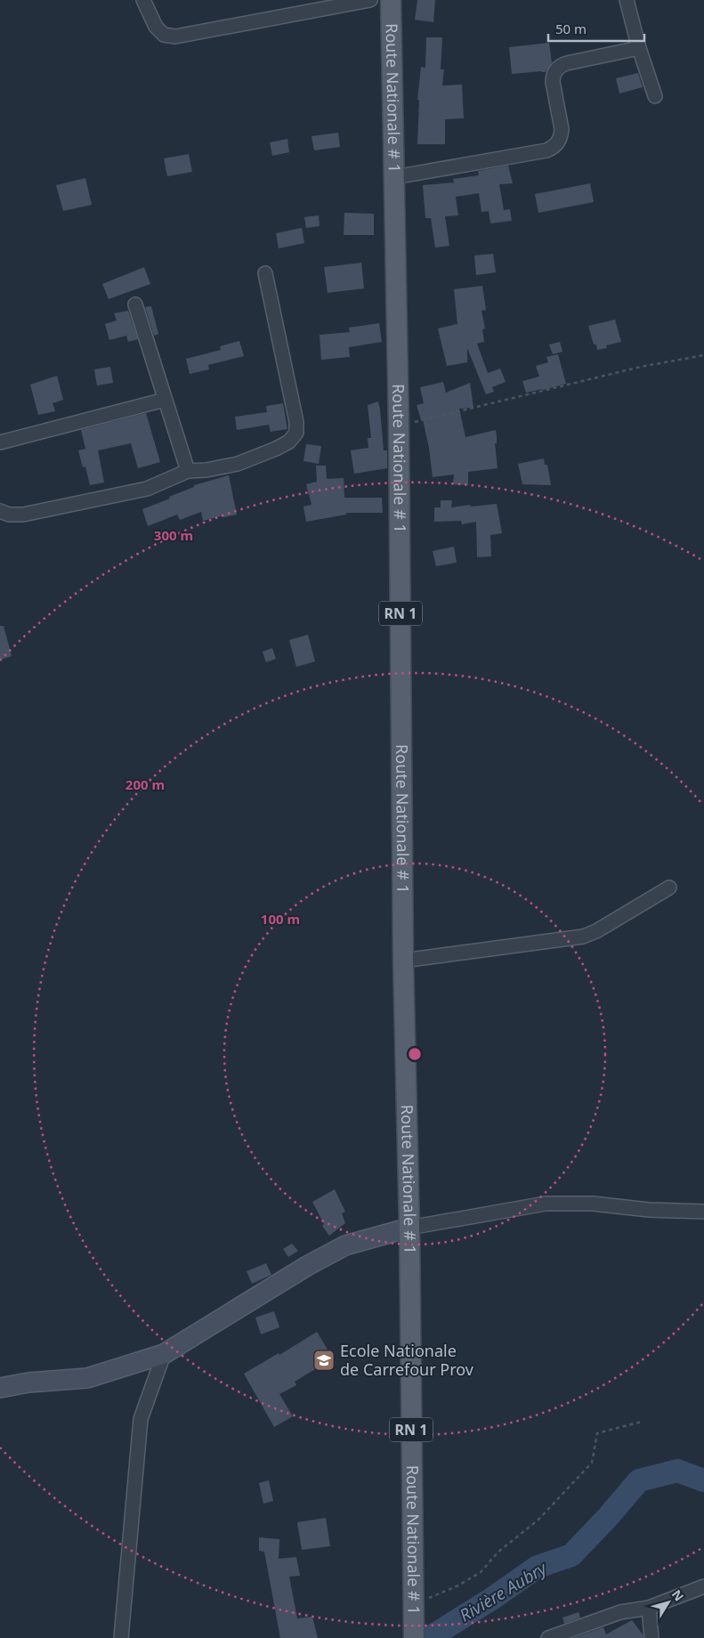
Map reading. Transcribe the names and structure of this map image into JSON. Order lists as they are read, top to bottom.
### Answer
{
  "streets": {
    "main road": ["Route Nationale # 1", "RN 1"]
  },
  "water": ["Rivière Aubry"],
  "places": {
    "school or university": ["Ecole Nationale de Carrefour Prov"]
  },
  "scale_bar": "50 m",
  "north": "top right",
  "rings": ["300 m", "200 m", "100 m"]
}
